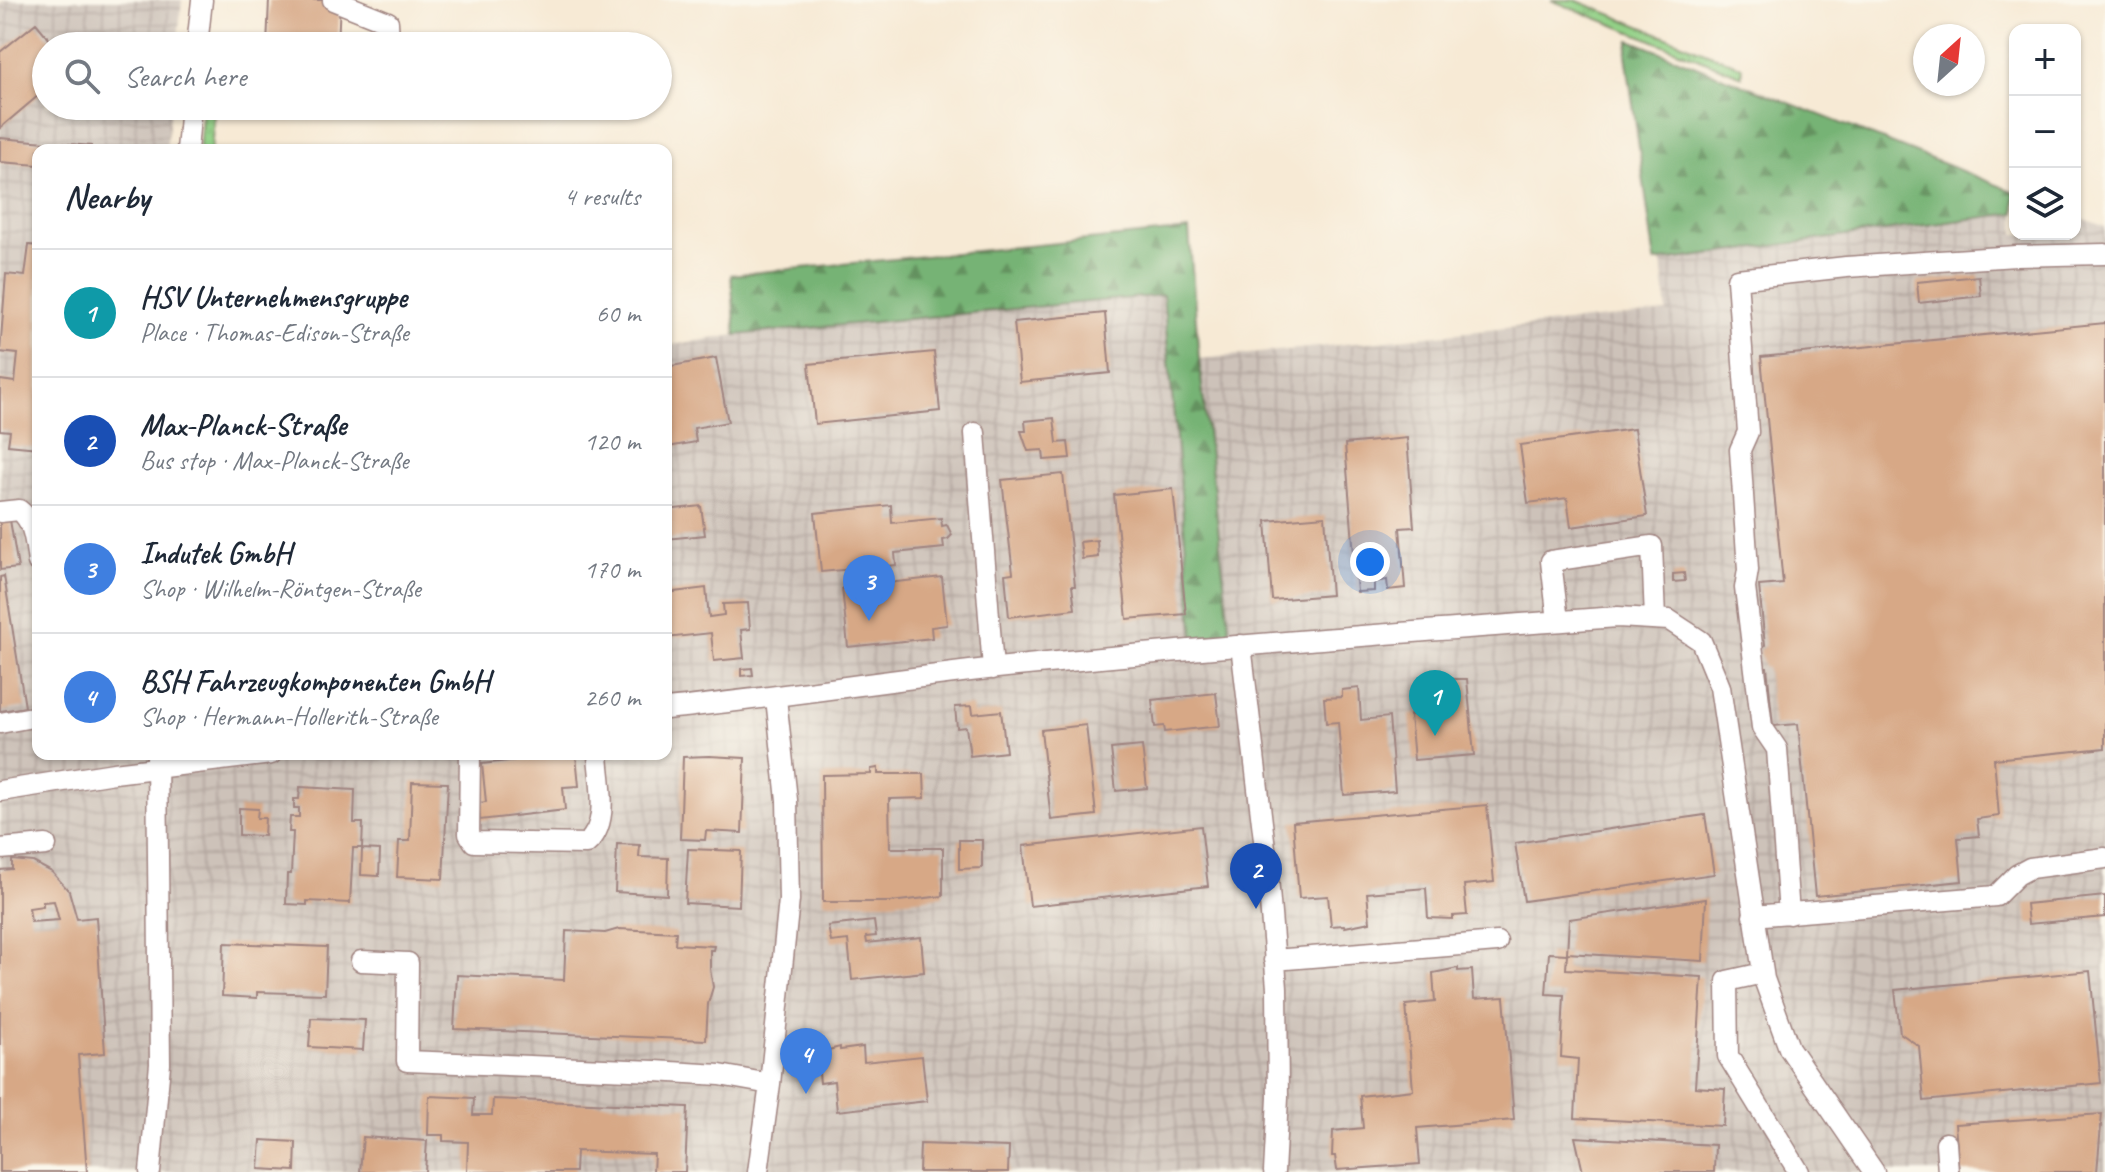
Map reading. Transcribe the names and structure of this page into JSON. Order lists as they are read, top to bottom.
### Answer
{
  "north": "top right",
  "page": {
    "map_buttons": ["+", "−"],
    "search": "Search here",
    "heading": ["Nearby", "4 results"],
    "list": [
      {
        "mark": "1",
        "name": "HSV Unternehmensgruppe",
        "note": "Place · Thomas-Edison-Straße",
        "value": "60 m"
      },
      {
        "mark": "2",
        "name": "Max-Planck-Straße",
        "note": "Bus stop · Max-Planck-Straße",
        "value": "120 m"
      },
      {
        "mark": "3",
        "name": "Indutek GmbH",
        "note": "Shop · Wilhelm-Röntgen-Straße",
        "value": "170 m"
      },
      {
        "mark": "4",
        "name": "BSH Fahrzeugkomponenten GmbH",
        "note": "Shop · Hermann-Hollerith-Straße",
        "value": "260 m"
      }
    ],
    "pins": [
      "3",
      "1",
      "2",
      "4"
    ]
  }
}
